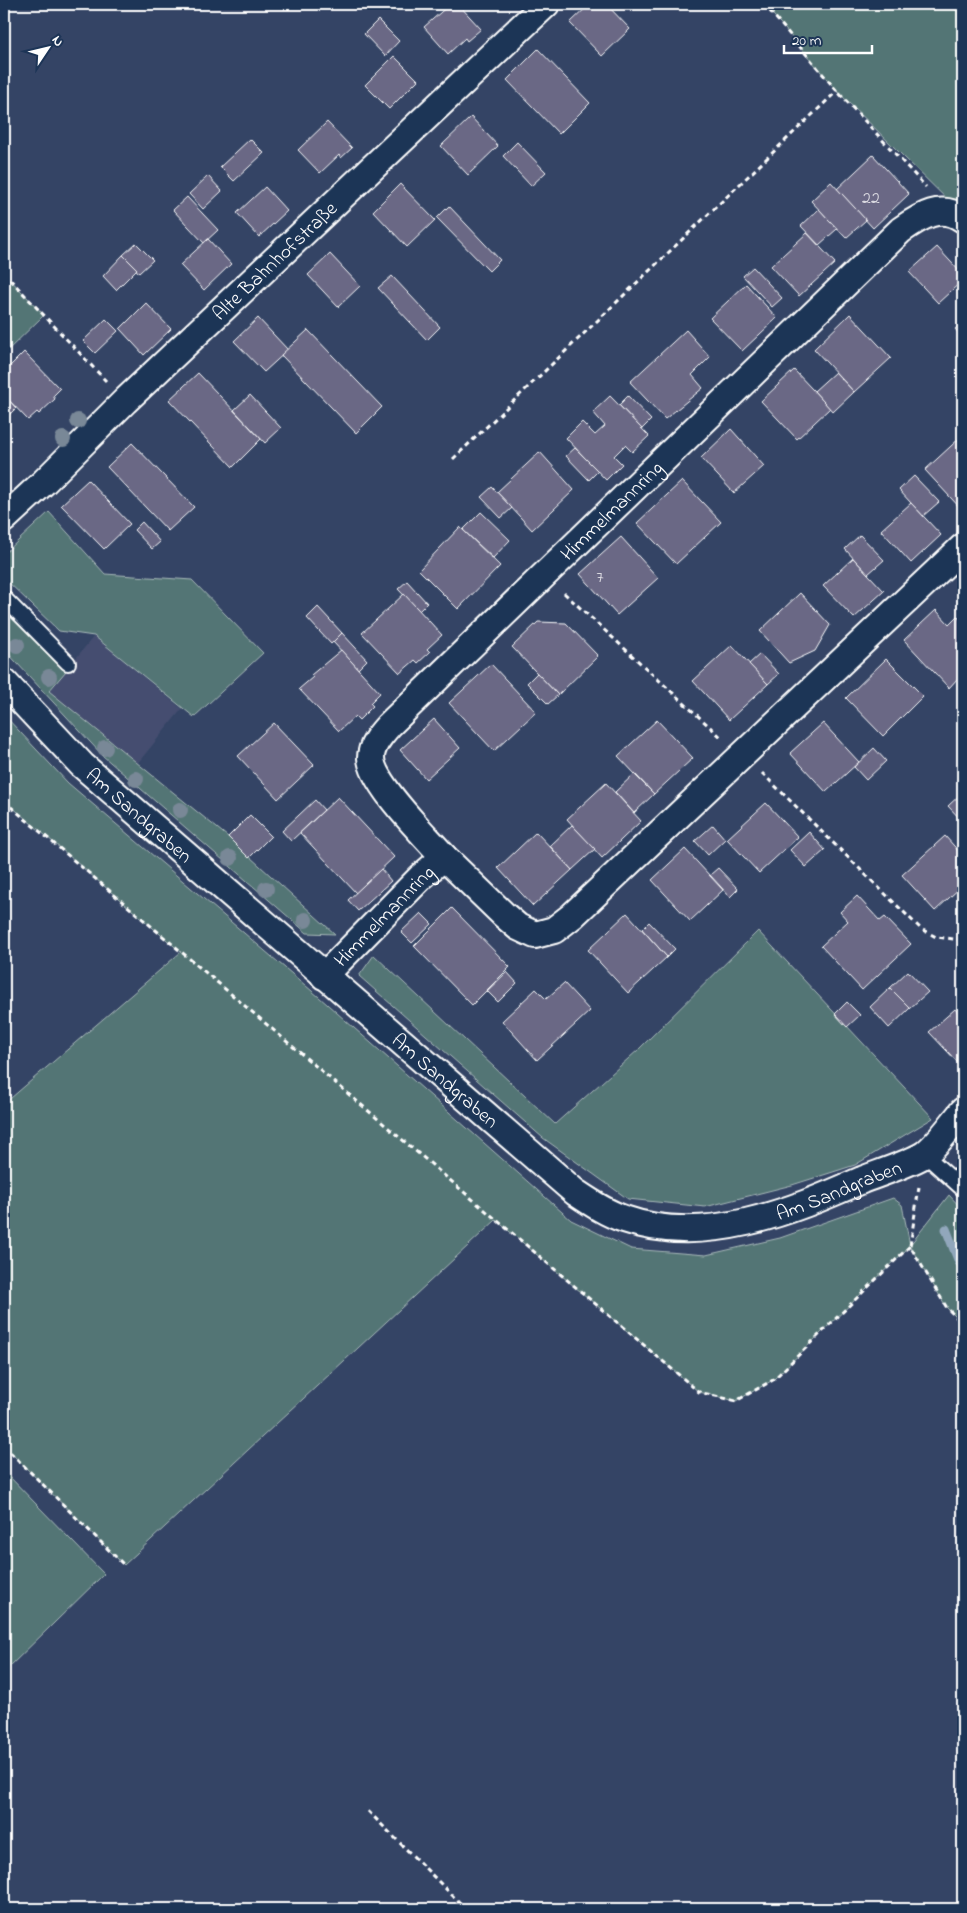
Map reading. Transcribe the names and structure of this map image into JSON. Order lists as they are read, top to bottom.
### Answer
{
  "streets": {
    "street": ["Alte Bahnhofstraße", "Himmelmannring", "Am Sandgraben"]
  },
  "crossings": [
    ["Himmelmannring", "Am Sandgraben"]
  ],
  "house_numbers": ["22", "7"],
  "scale_bar": "20 m",
  "north": "top right"
}
